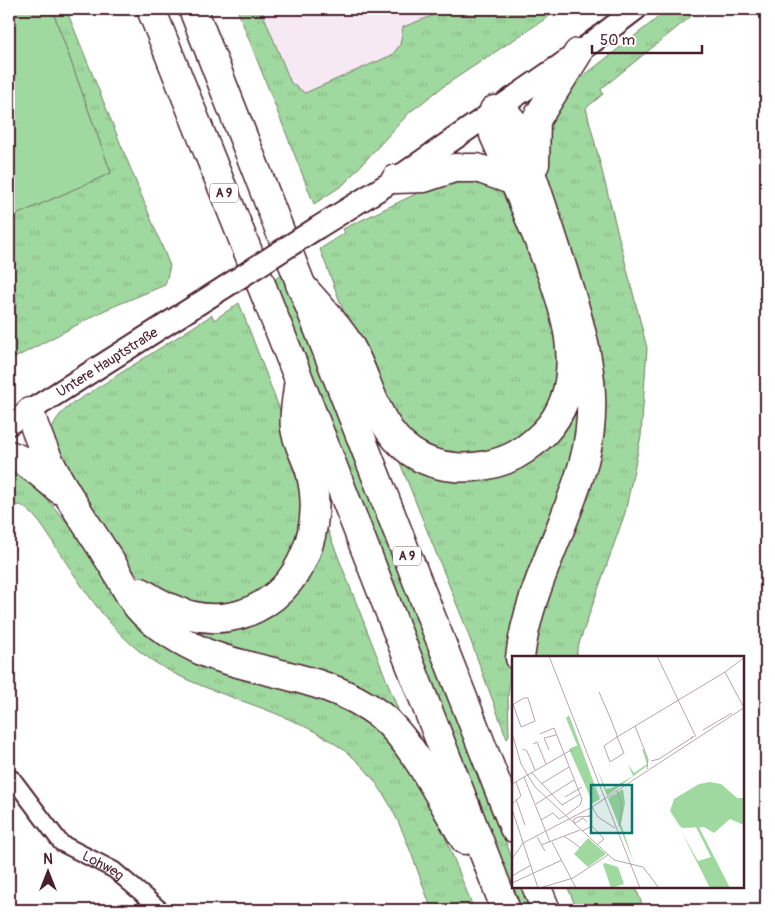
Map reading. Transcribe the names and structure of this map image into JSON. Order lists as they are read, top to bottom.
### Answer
{
  "streets": {
    "highway": ["A 9"],
    "main road": ["Untere Hauptstraße"],
    "street": ["Lohweg"]
  },
  "scale_bar": "50 m",
  "north": "top"
}
